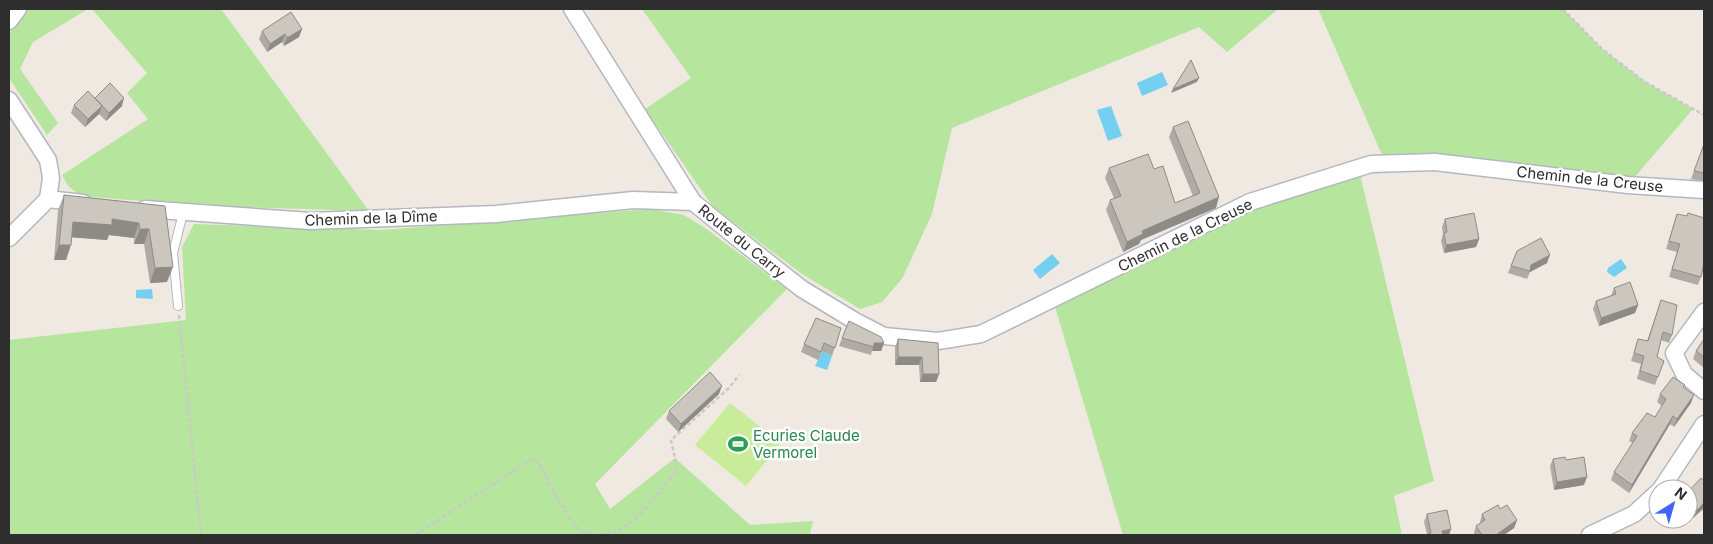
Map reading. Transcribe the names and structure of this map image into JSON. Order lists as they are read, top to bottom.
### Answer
{
  "streets": {
    "street": ["Chemin de la Creuse", "Chemin de la Dîme", "Route du Carry"]
  },
  "crossings": [
    ["Chemin de la Creuse", "Route du Carry"],
    ["Chemin de la Dîme", "Route du Carry"]
  ],
  "places": {
    "sports": ["Ecuries Claude Vermorel"]
  },
  "north": "top right"
}
